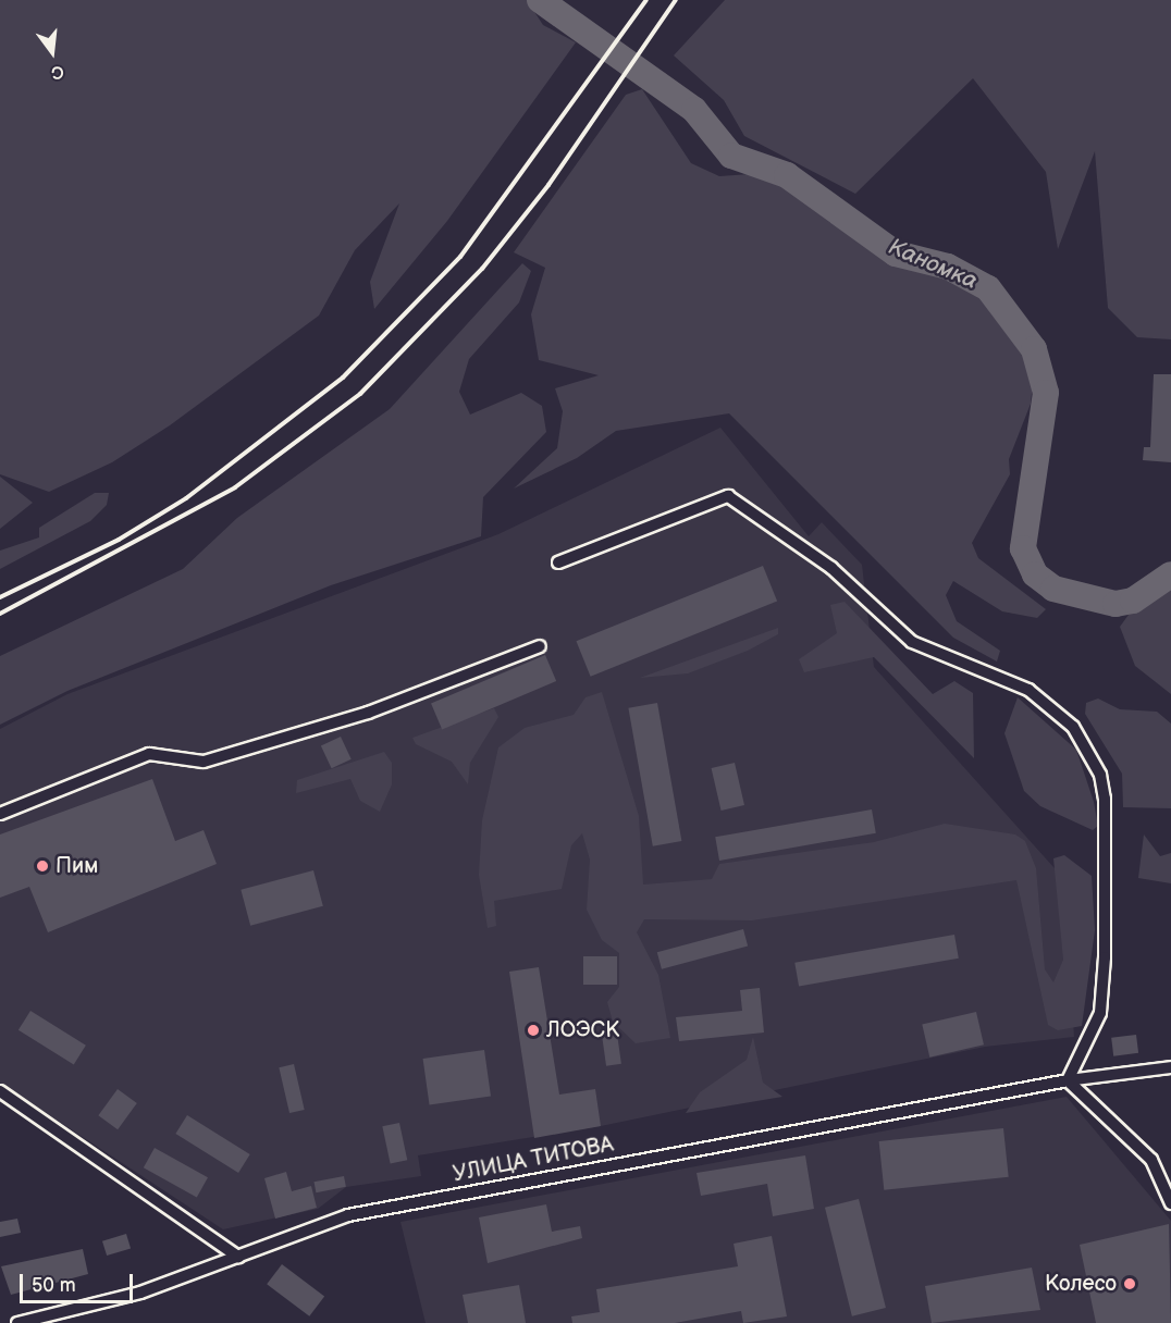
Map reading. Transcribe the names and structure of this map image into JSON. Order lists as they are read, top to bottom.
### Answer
{
  "streets": {
    "street": ["УЛИЦА ТИТОВА"]
  },
  "water": ["Каномка"],
  "places": ["Пим", "ЛОЭСК", "Колесо"],
  "scale_bar": "50 m",
  "north": "bottom"
}
